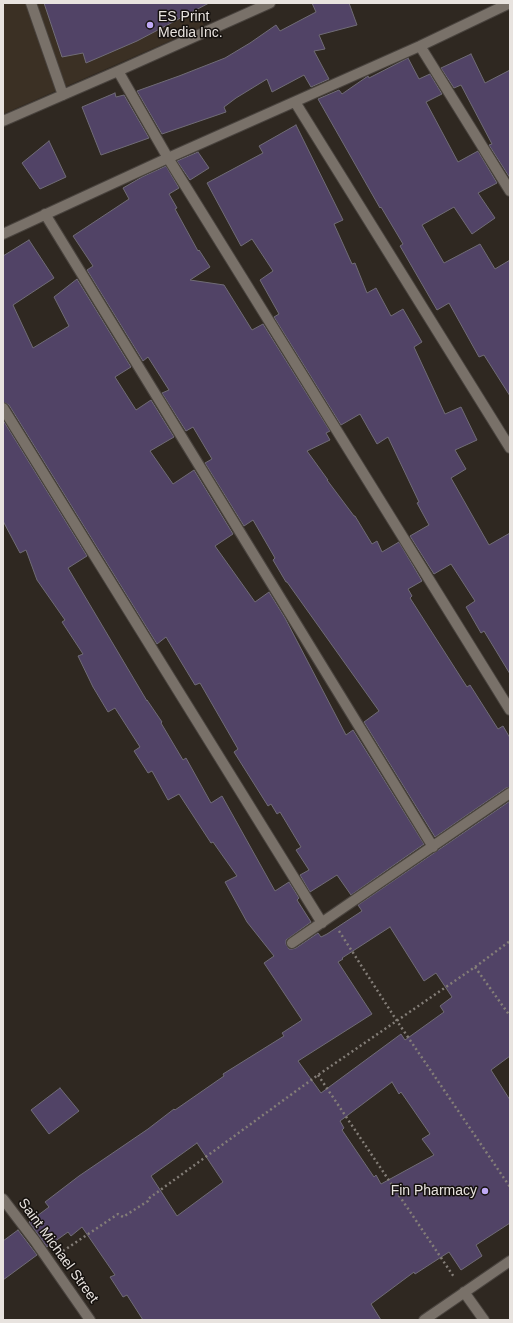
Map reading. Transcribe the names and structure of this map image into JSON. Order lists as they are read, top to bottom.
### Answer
{
  "streets": {
    "street": ["Saint Michael Street"]
  },
  "places": ["ES Print Media Inc.", "Fin Pharmacy"]
}
